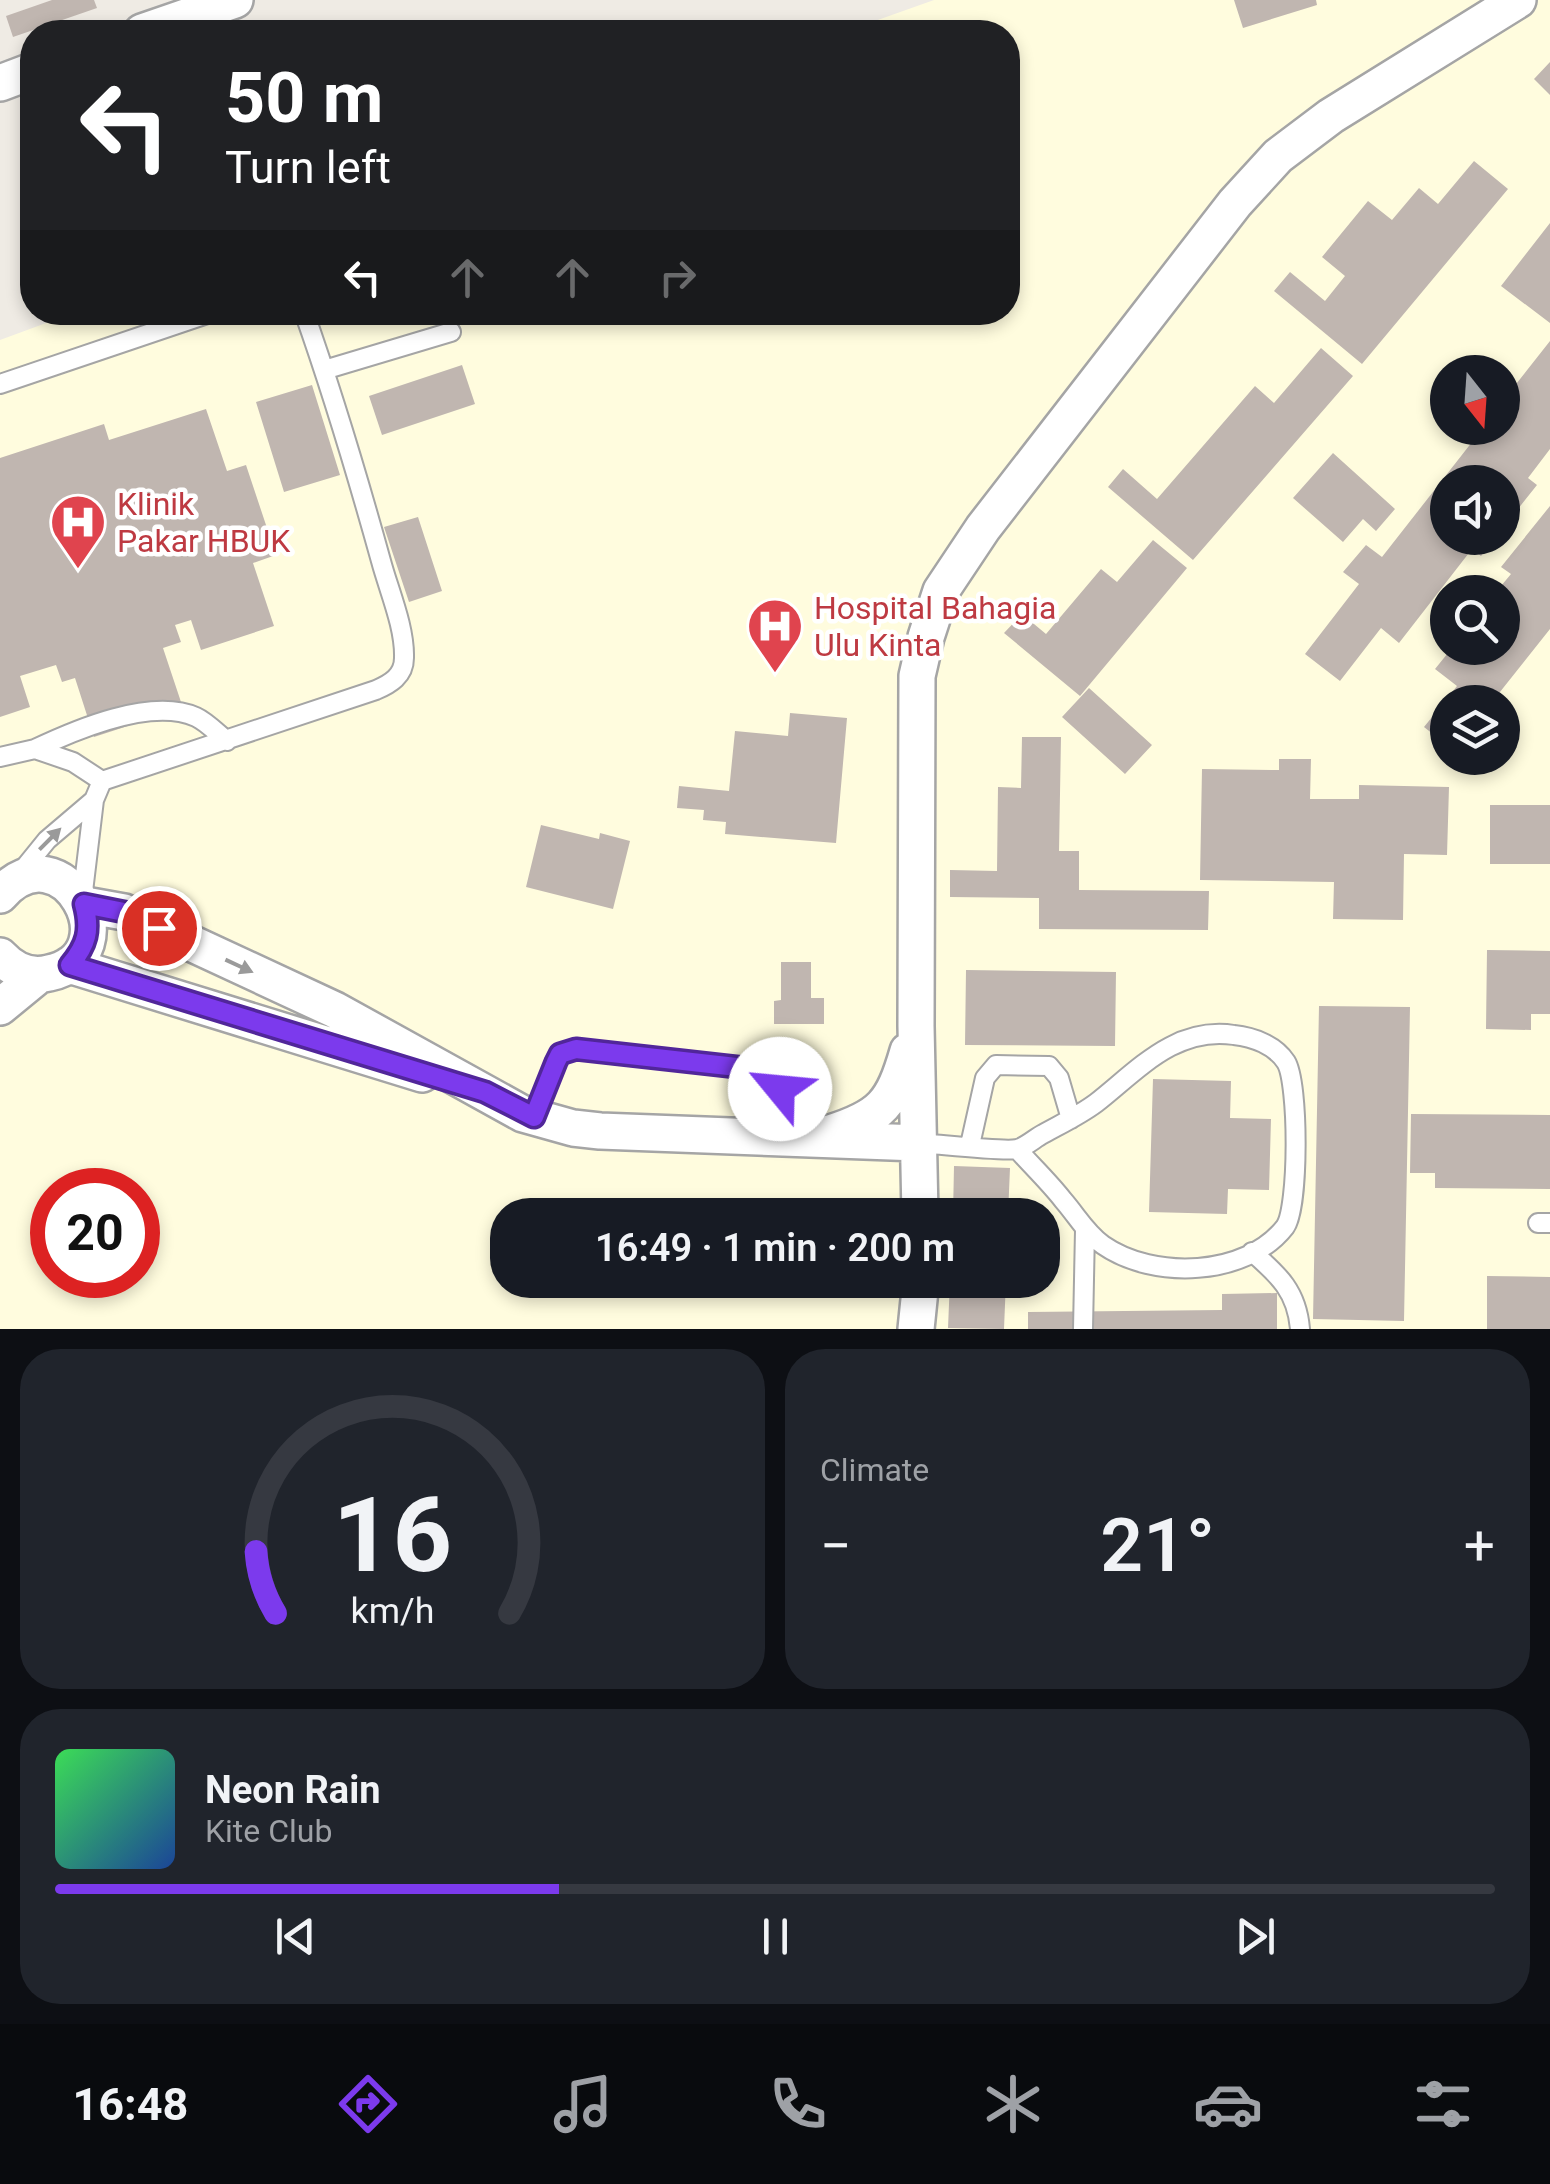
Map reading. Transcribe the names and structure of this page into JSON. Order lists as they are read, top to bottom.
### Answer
{
  "places": {
    "hospital": ["Klinik Pakar HBUK", "Hospital Bahagia Ulu Kinta"]
  },
  "north": "bottom",
  "page": {
    "turn": ["50 m", "Turn left"],
    "limit": "20",
    "trip": "16:49 · 1 min · 200 m",
    "tile": "Climate",
    "heat": ["−", "21°", "+"],
    "song": ["Neon Rain", "Kite Club"],
    "tabs": "16:48",
    "gauge": ["16", "km/h"]
  }
}
